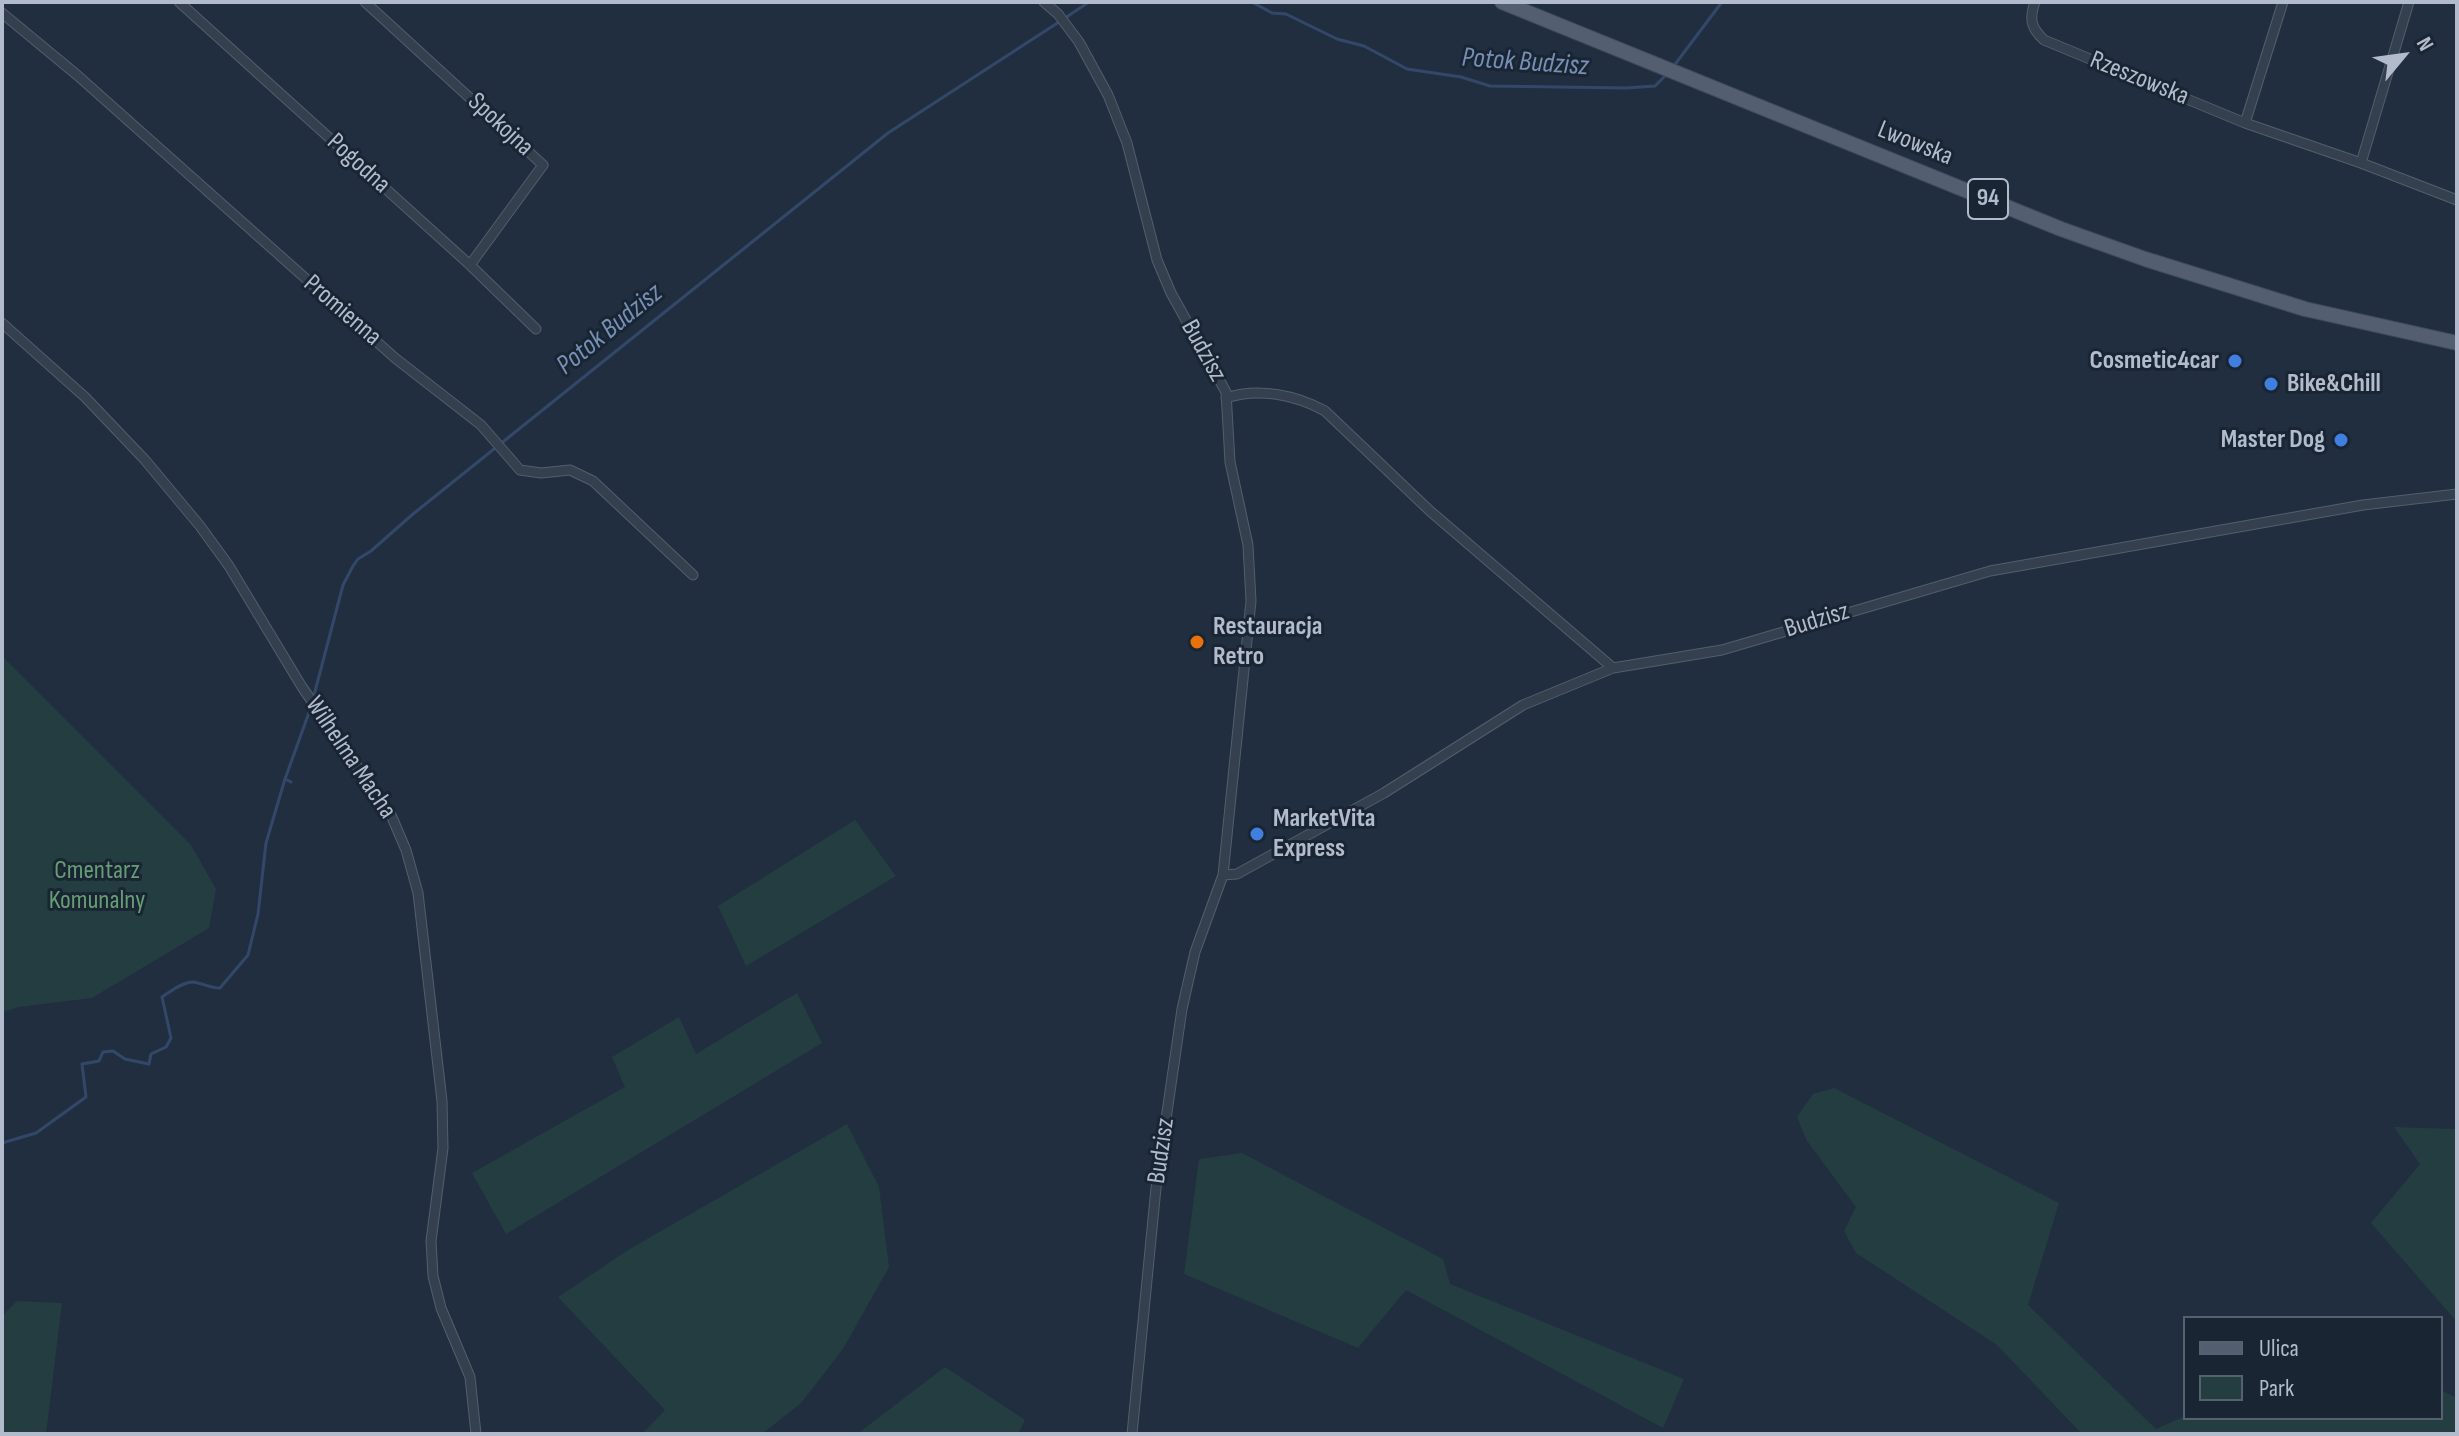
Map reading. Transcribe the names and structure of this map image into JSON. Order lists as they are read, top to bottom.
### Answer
{
  "streets": {
    "main road": ["Lwowska", "94"],
    "street": [
      "Rzeszowska",
      "Spokojna",
      "Pogodna",
      "Promienna",
      "Budzisz",
      "Wilhelma Macha"
    ]
  },
  "crossings": [
    ["Spokojna", "Pogodna"]
  ],
  "water": ["Potok Budzisz"],
  "parks": ["Cmentarz Komunalny"],
  "places": [
    "Cosmetic4car",
    "Bike&Chill",
    "Master Dog",
    "Restauracja Retro",
    "MarketVita Express"
  ],
  "legend": ["Ulica", "Park"],
  "north": "top right"
}
